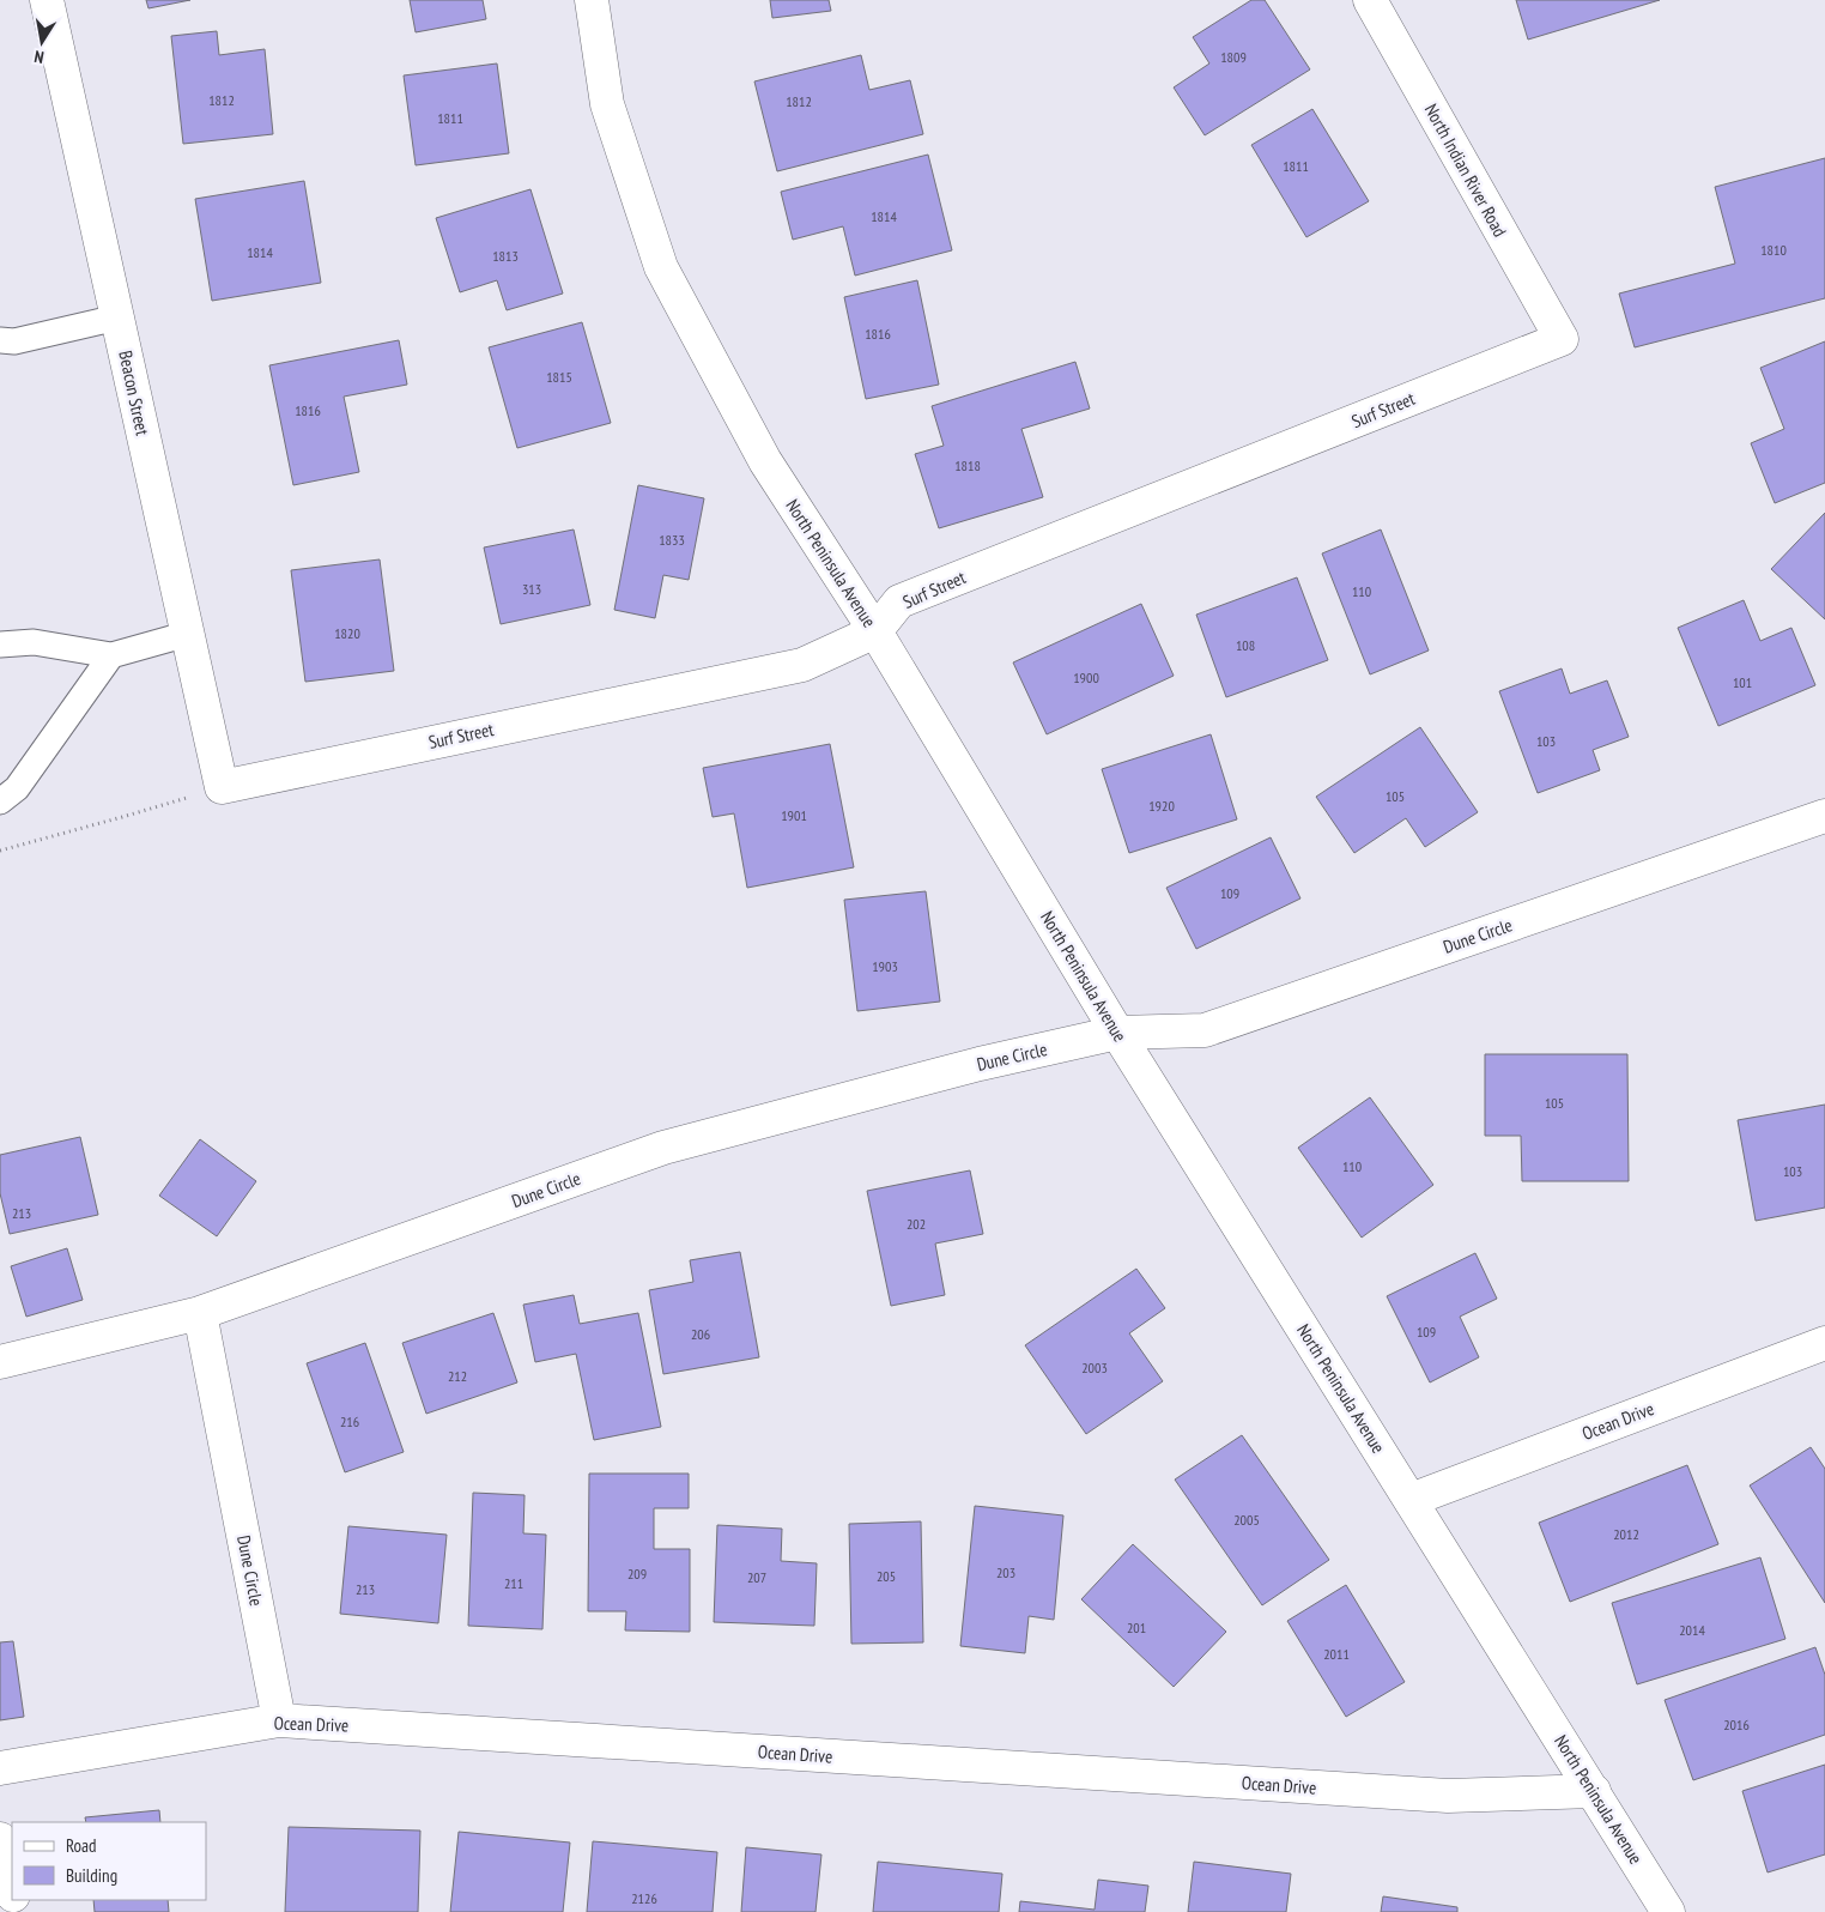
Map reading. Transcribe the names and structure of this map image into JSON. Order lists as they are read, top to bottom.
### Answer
{
  "streets": {
    "street": [
      "North Indian River Road",
      "Beacon Street",
      "Surf Street",
      "North Peninsula Avenue",
      "Dune Circle",
      "Ocean Drive"
    ]
  },
  "crossings": [
    ["North Indian River Road", "Surf Street"],
    ["Beacon Street", "Surf Street"],
    ["Surf Street", "North Peninsula Avenue"],
    ["North Peninsula Avenue", "Dune Circle"],
    ["North Peninsula Avenue", "Ocean Drive"],
    ["Dune Circle", "Ocean Drive"]
  ],
  "house_numbers": [
    "1809",
    "1812",
    "1812",
    "1811",
    "1811",
    "1814",
    "1810",
    "1814",
    "1813",
    "1816",
    "1815",
    "1816",
    "1818",
    "1833",
    "313",
    "110",
    "1820",
    "108",
    "1900",
    "101",
    "103",
    "105",
    "1920",
    "1901",
    "109",
    "1903",
    "105",
    "110",
    "103",
    "213",
    "202",
    "109",
    "206",
    "2003",
    "212",
    "216",
    "2005",
    "2012",
    "203",
    "209",
    "205",
    "207",
    "211",
    "213",
    "201",
    "2014",
    "2011",
    "2016",
    "2126"
  ],
  "legend": ["Road", "Building"],
  "north": "bottom"
}
